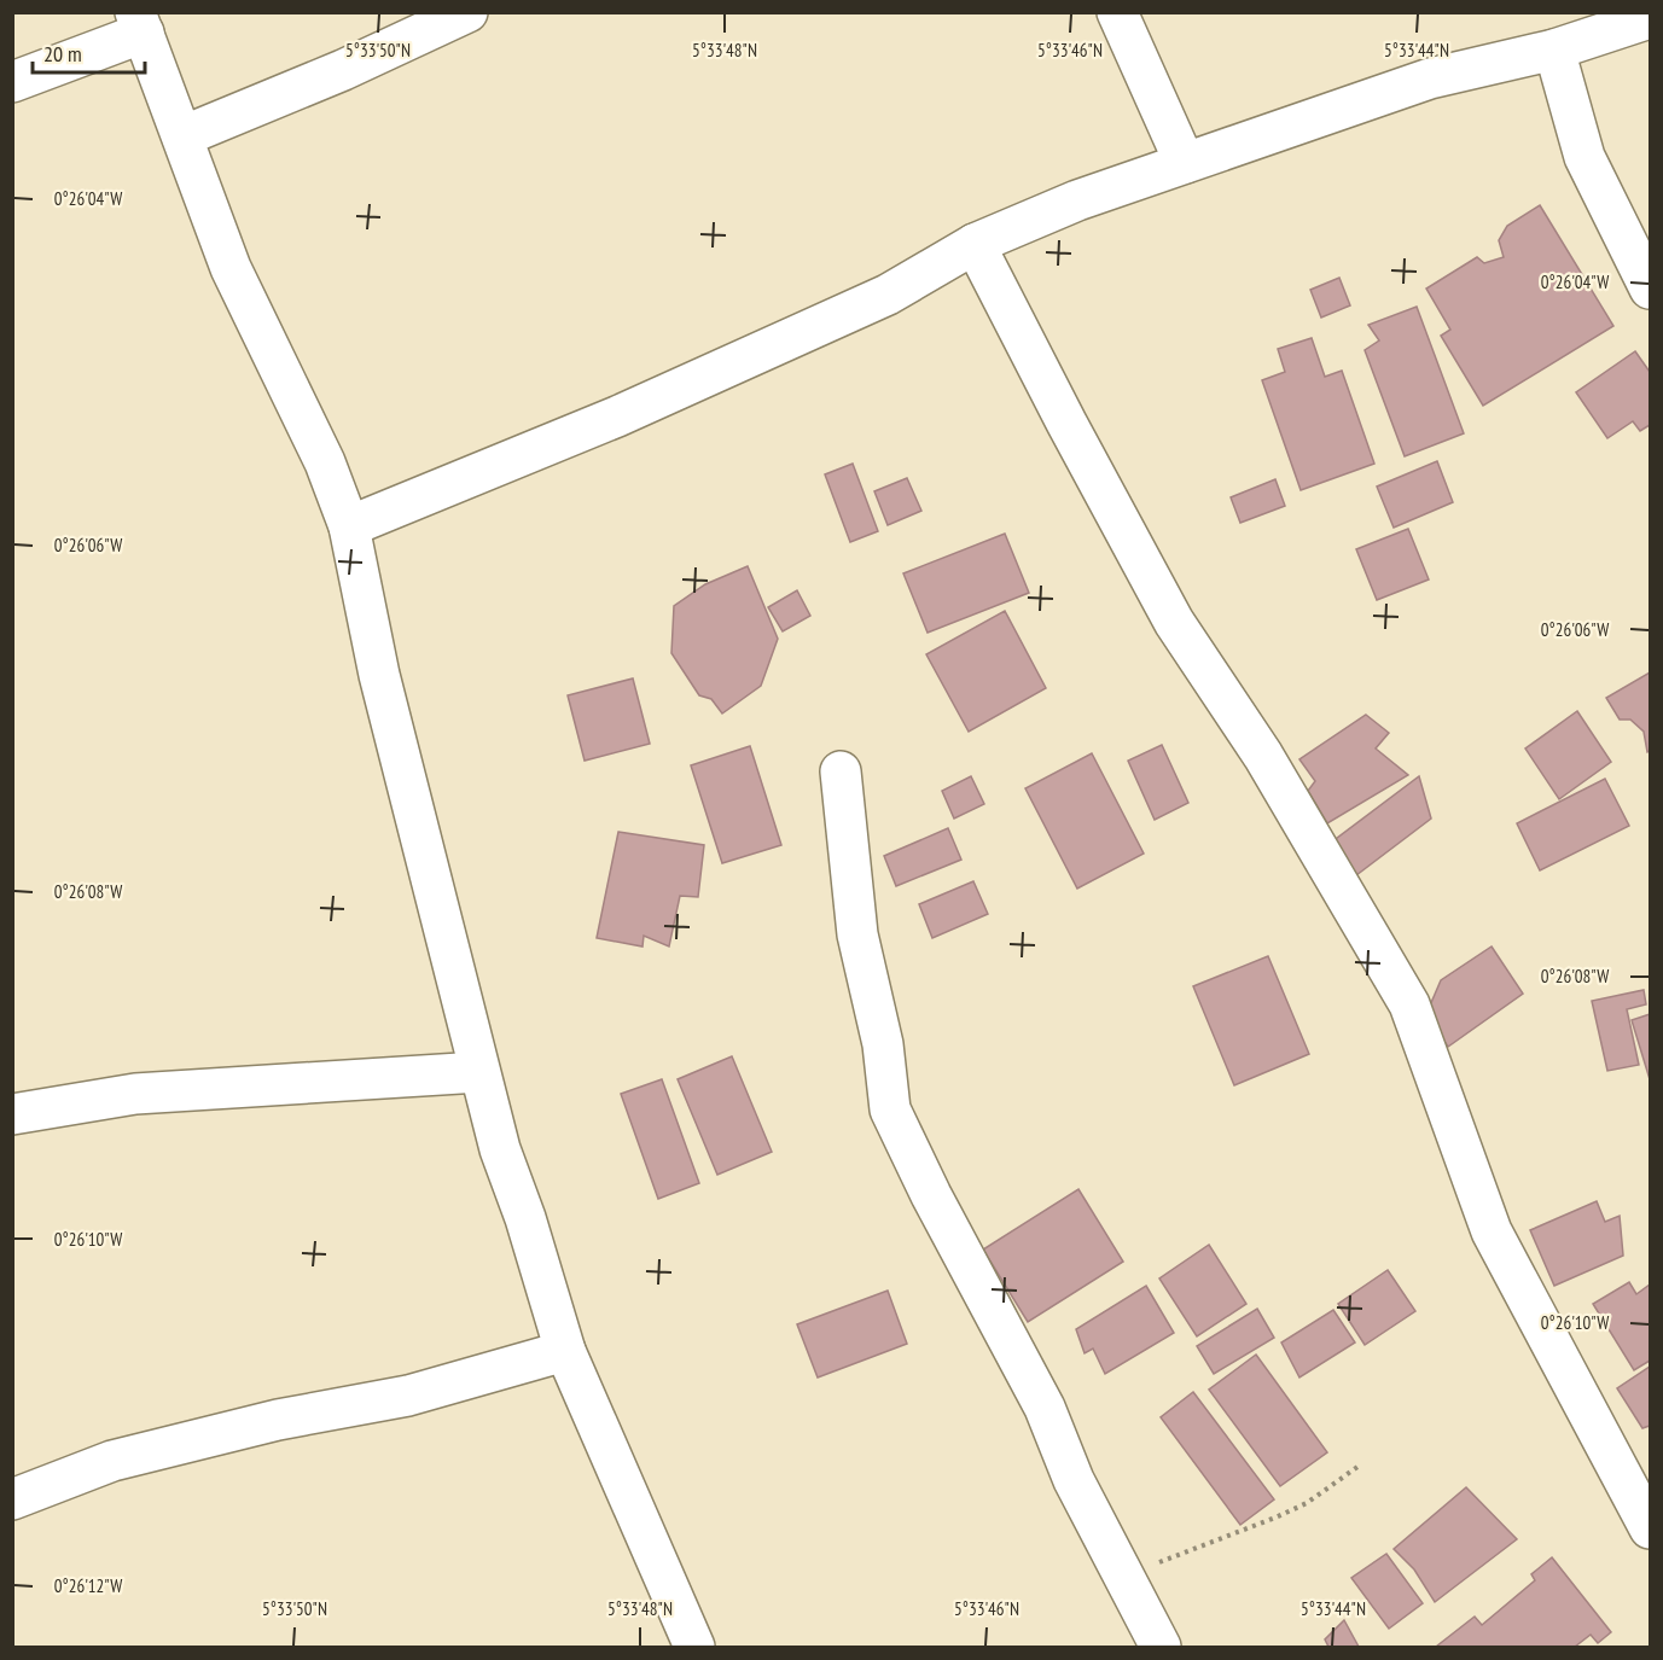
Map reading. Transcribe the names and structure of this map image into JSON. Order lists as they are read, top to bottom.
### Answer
{
  "scale_bar": "20 m",
  "coordinates": [
    "5°33'50\"N",
    "5°33'48\"N",
    "5°33'46\"N",
    "5°33'44\"N",
    "0°26'04\"W",
    "0°26'06\"W",
    "0°26'08\"W",
    "0°26'10\"W",
    "0°26'12\"W"
  ]
}
